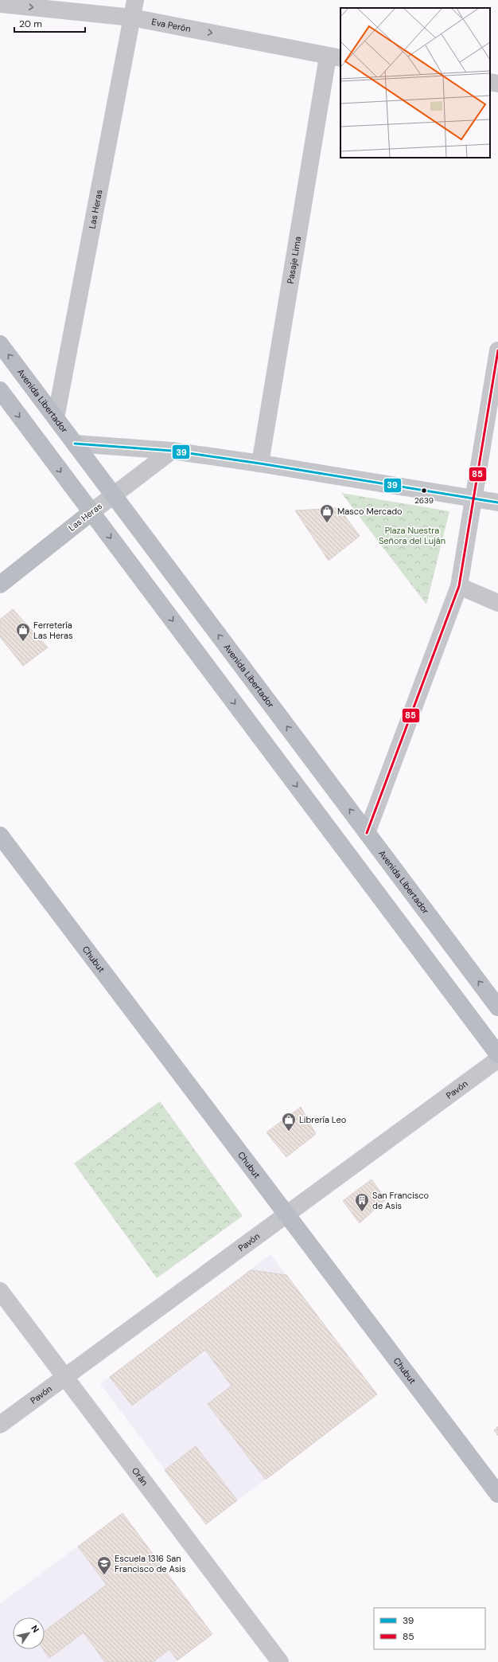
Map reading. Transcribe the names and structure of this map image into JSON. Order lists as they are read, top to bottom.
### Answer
{
  "streets": {
    "main road": ["Las Heras", "Avenida Libertador", "Chubut"],
    "street": [
      "Eva Perón",
      "Pasaje Lima",
      "Pavón",
      "Orán"
    ]
  },
  "crossings": [
    ["Eva Perón", "Las Heras"],
    ["Eva Perón", "Pasaje Lima"],
    ["Las Heras", "Avenida Libertador"],
    ["Chubut", "Pavón"],
    ["Pavón", "Orán"]
  ],
  "one_way": ["Eva Perón"],
  "parks": ["Plaza Nuestra Señora del Luján"],
  "places": {
    "other": ["2639"],
    "shop": ["Masco Mercado", "Ferretería Las Heras", "Librería Leo"],
    "building": ["San Francisco de Asis"],
    "school or university": ["Escuela 1316 San Francisco de Asis"]
  },
  "lines": ["transit line 85", "transit line 39"],
  "legend": ["39", "85"],
  "scale_bar": "20 m",
  "north": "top right"
}
